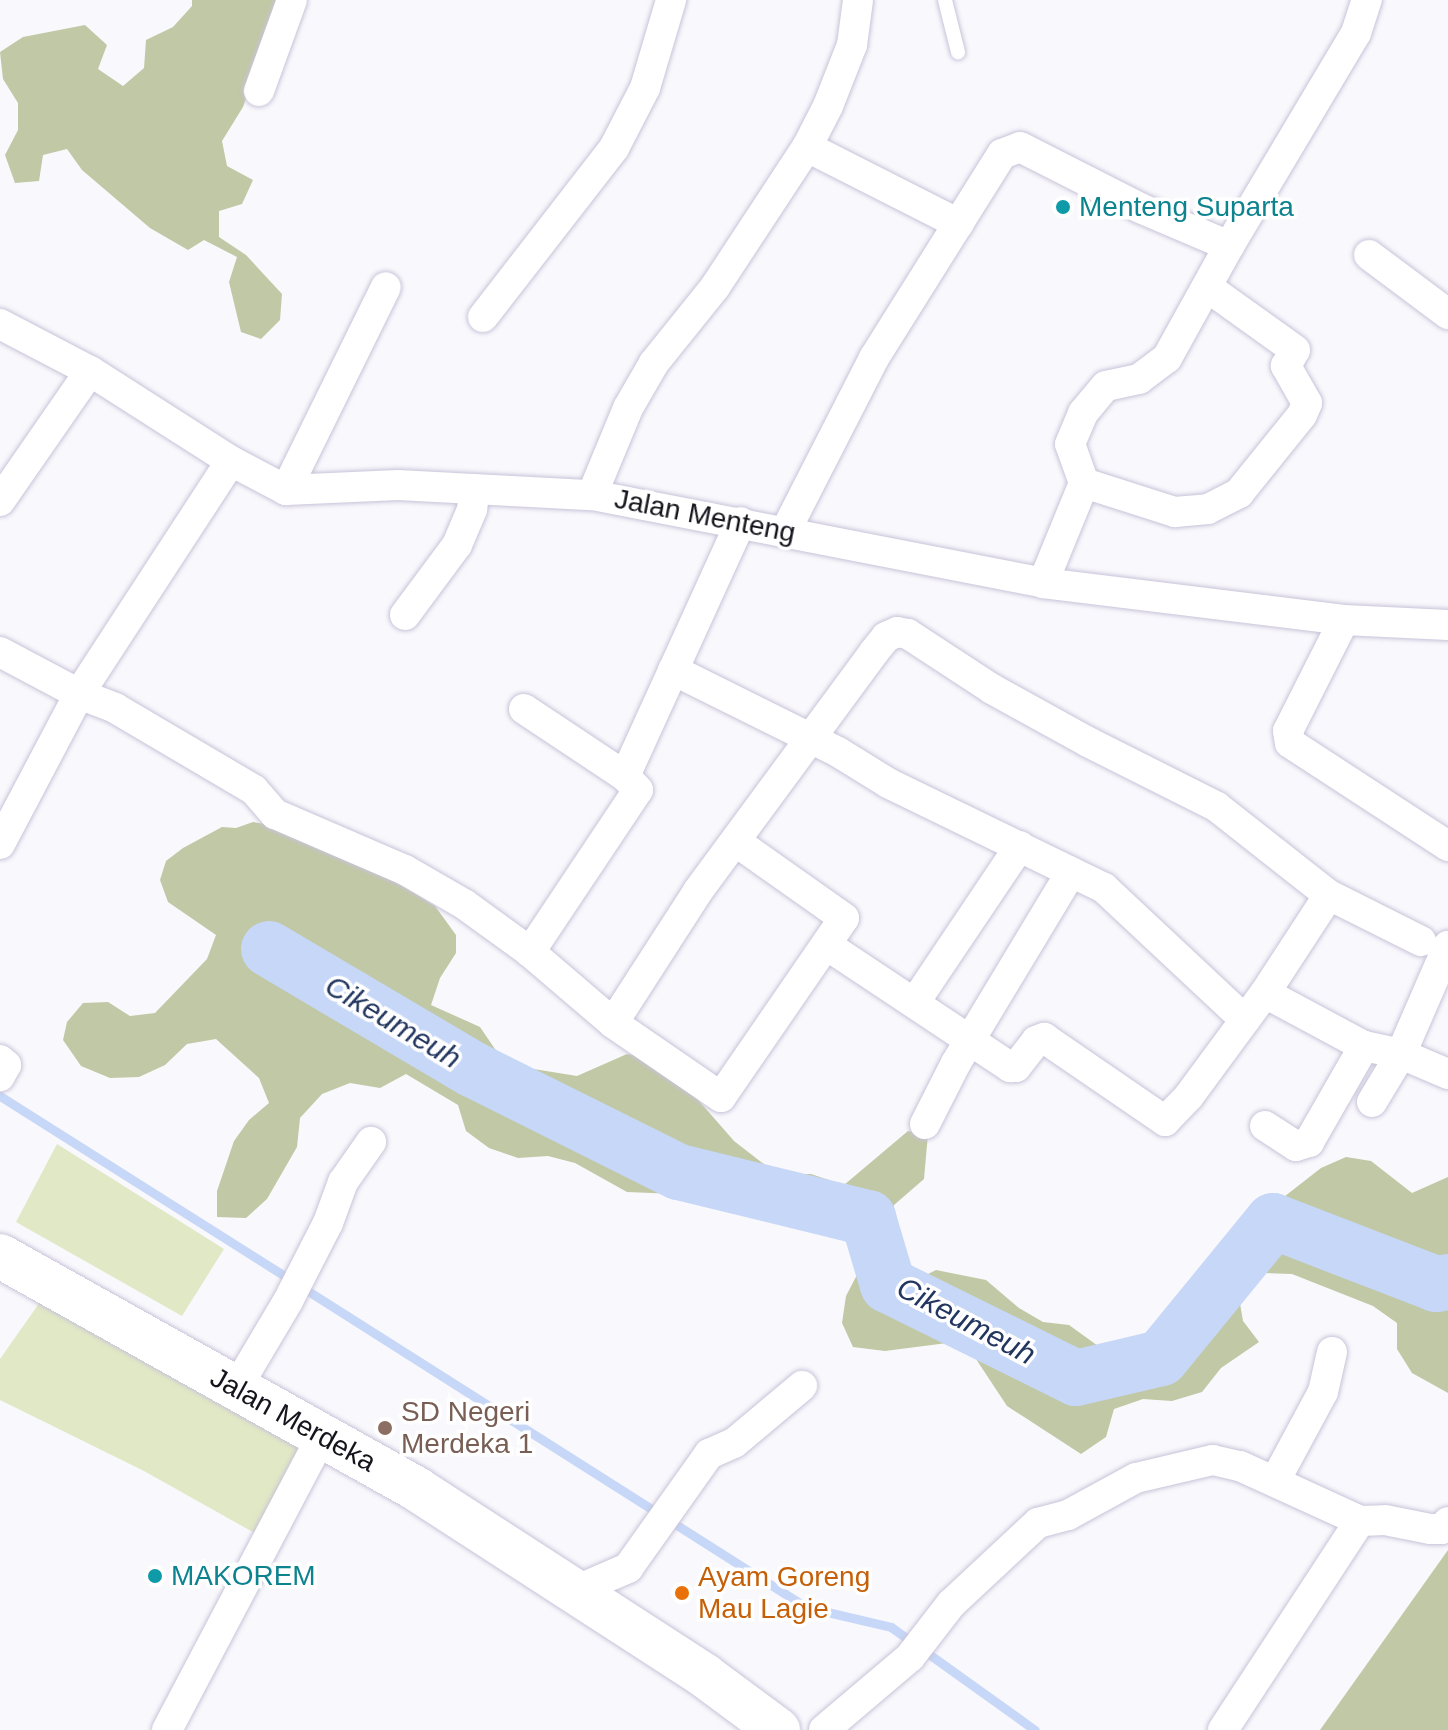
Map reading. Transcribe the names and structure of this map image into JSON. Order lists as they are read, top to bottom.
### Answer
{
  "streets": {
    "main road": ["Jalan Merdeka"],
    "street": ["Jalan Menteng"]
  },
  "water": ["Cikeumeuh"],
  "places": [
    "Menteng Suparta",
    "SD Negeri Merdeka 1",
    "MAKOREM",
    "Ayam Goreng Mau Lagie"
  ]
}
